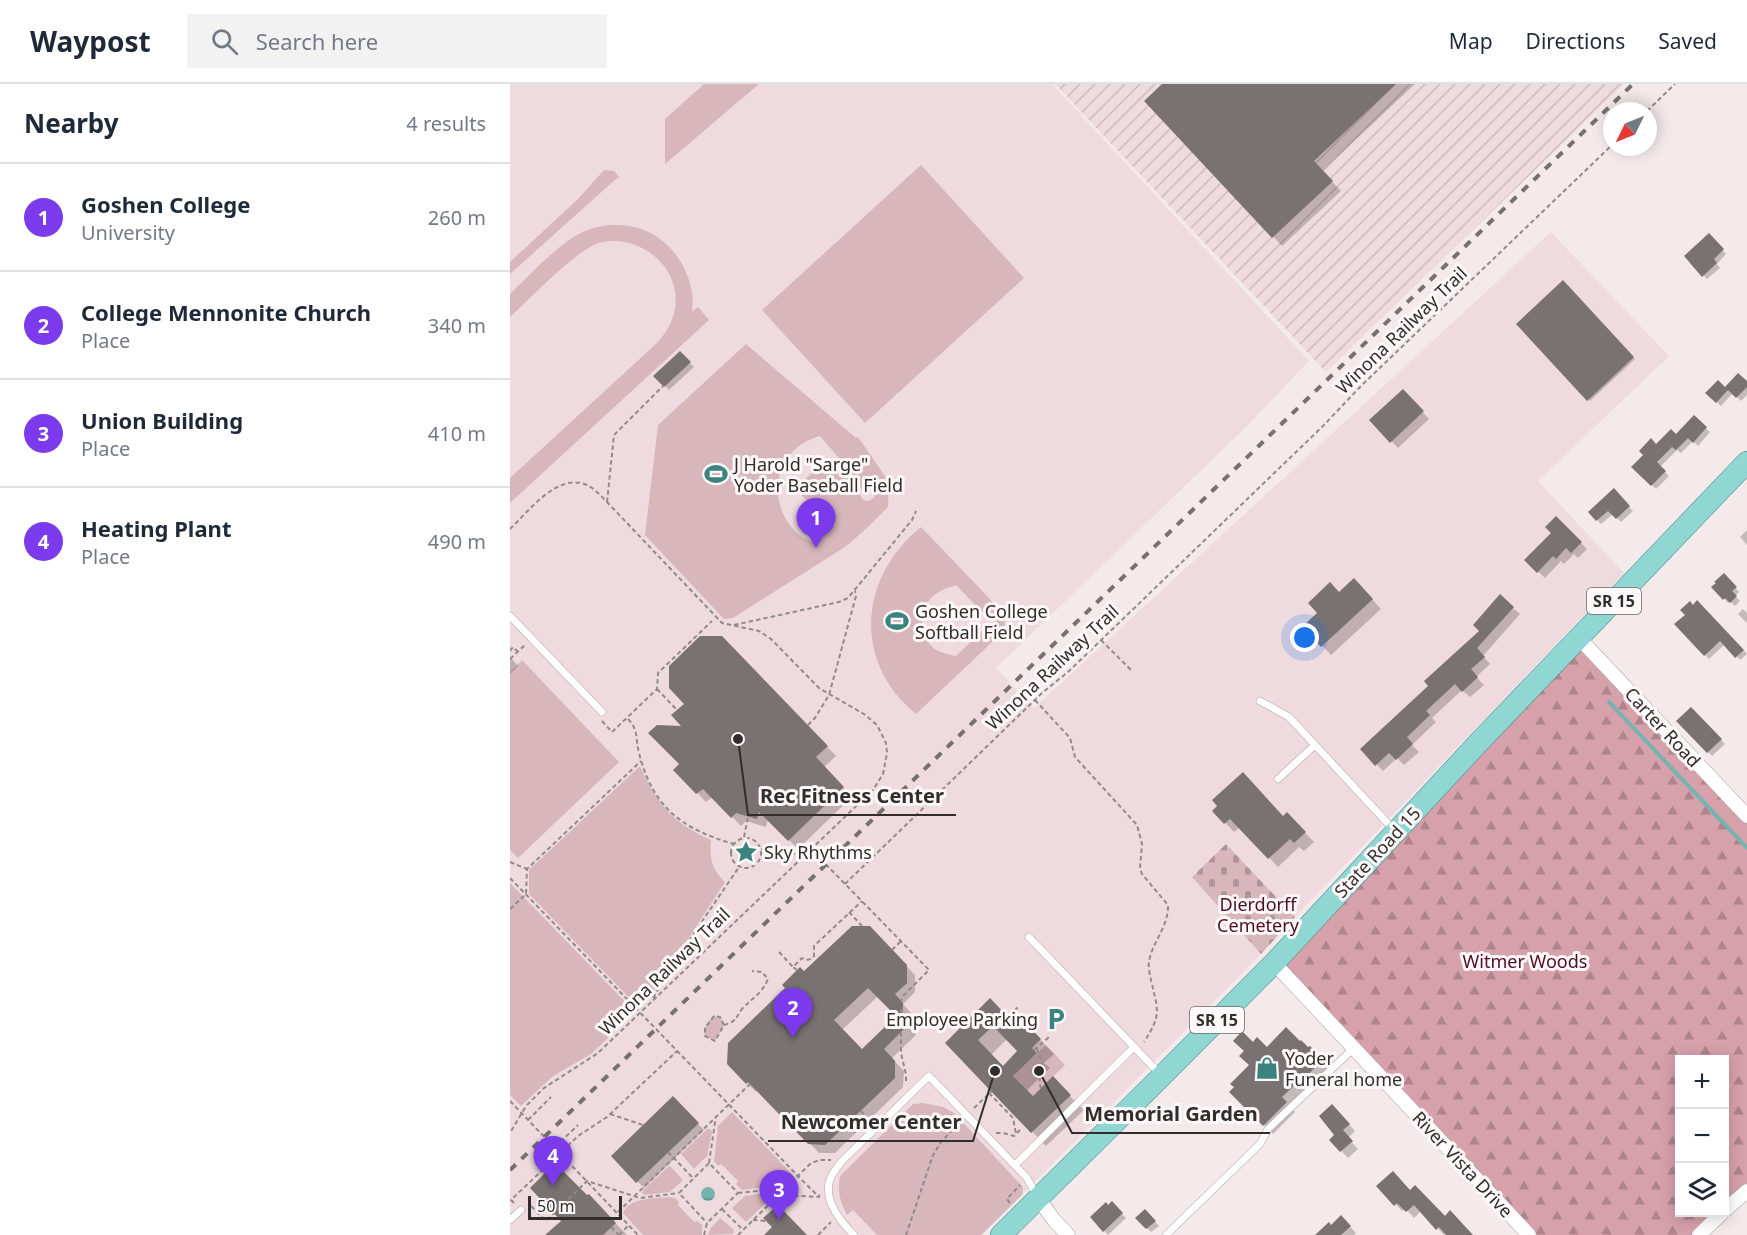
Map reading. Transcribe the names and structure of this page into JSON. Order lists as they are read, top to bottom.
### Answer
{
  "streets": {
    "main road": ["SR 15", "State Road 15"],
    "street": ["Carter Road", "River Vista Drive"],
    "path": ["Winona Railway Trail"]
  },
  "crossings": [
    ["Carter Road", "State Road 15"],
    ["State Road 15", "River Vista Drive"]
  ],
  "parks": ["Dierdorff Cemetery", "Witmer Woods"],
  "places": {
    "sports": ["J Harold \"Sarge\" Yoder Baseball Field", "Goshen College Softball Field"],
    "other": ["Rec Fitness Center", "Newcomer Center", "Memorial Garden"],
    "place": ["Sky Rhythms"],
    "parking": ["Employee Parking"],
    "shop": ["Yoder Funeral home"]
  },
  "scale_bar": "50 m",
  "north": "bottom left",
  "page": {
    "header": "Waypost",
    "search": "Search here",
    "nav": ["Map", "Directions", "Saved"],
    "heading": ["Nearby", "4 results"],
    "list": [
      {
        "mark": "1",
        "name": "Goshen College",
        "note": "University",
        "value": "260 m"
      },
      {
        "mark": "2",
        "name": "College Mennonite Church",
        "note": "Place",
        "value": "340 m"
      },
      {
        "mark": "3",
        "name": "Union Building",
        "note": "Place",
        "value": "410 m"
      },
      {
        "mark": "4",
        "name": "Heating Plant",
        "note": "Place",
        "value": "490 m"
      }
    ],
    "pins": [
      "1",
      "2",
      "4",
      "3"
    ],
    "map_buttons": ["+", "−"],
    "scale": "50 m"
  }
}
